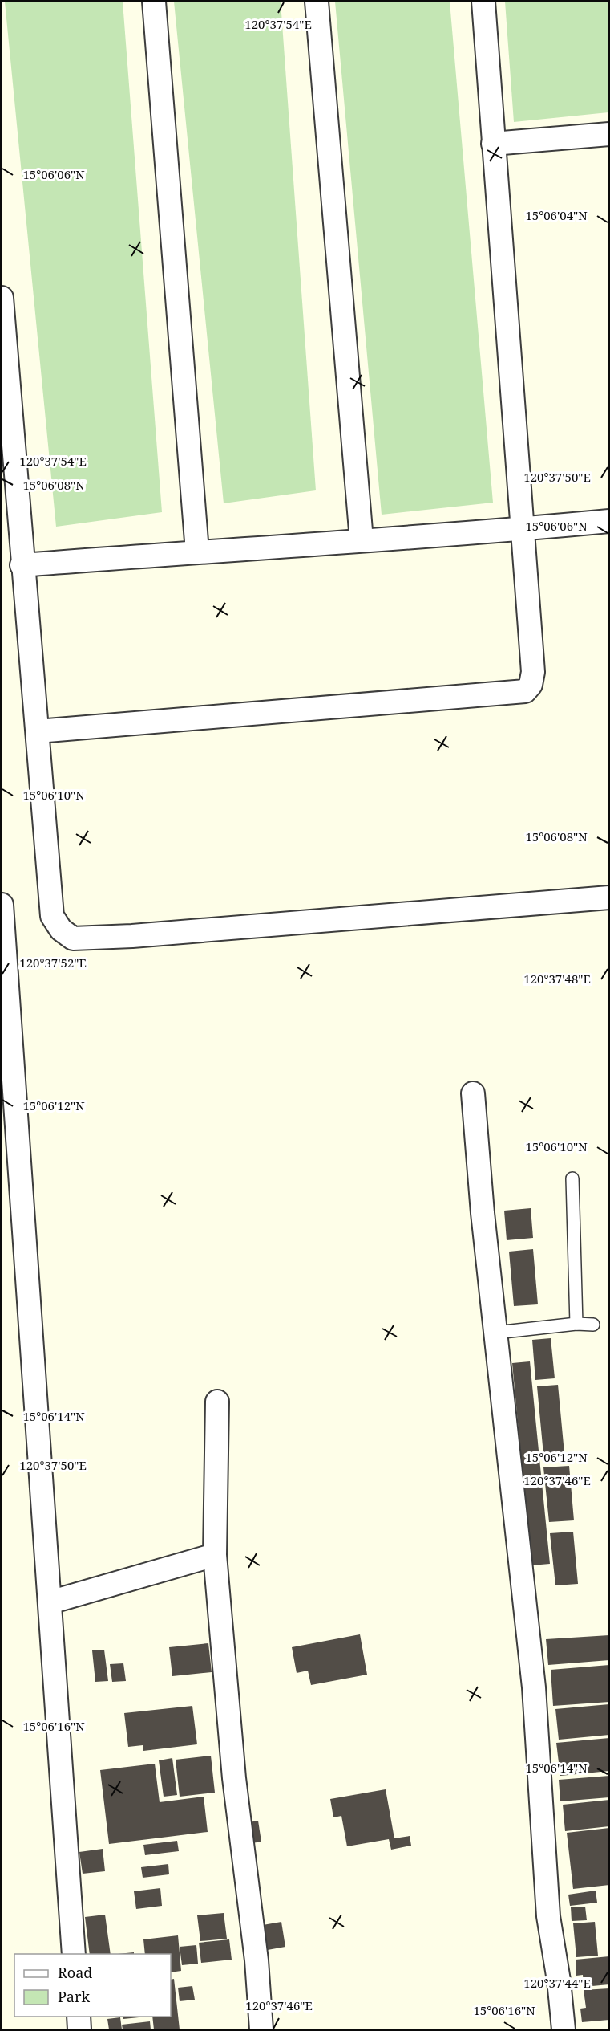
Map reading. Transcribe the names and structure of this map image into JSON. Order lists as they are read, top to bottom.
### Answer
{
  "legend": ["Road", "Park"],
  "coordinates": [
    "120°37'54\"E",
    "15°06'06\"N",
    "15°06'04\"N",
    "120°37'50\"E",
    "15°06'08\"N",
    "15°06'10\"N",
    "120°37'52\"E",
    "120°37'48\"E",
    "15°06'12\"N",
    "15°06'14\"N",
    "120°37'46\"E",
    "15°06'16\"N",
    "120°37'44\"E"
  ]
}
